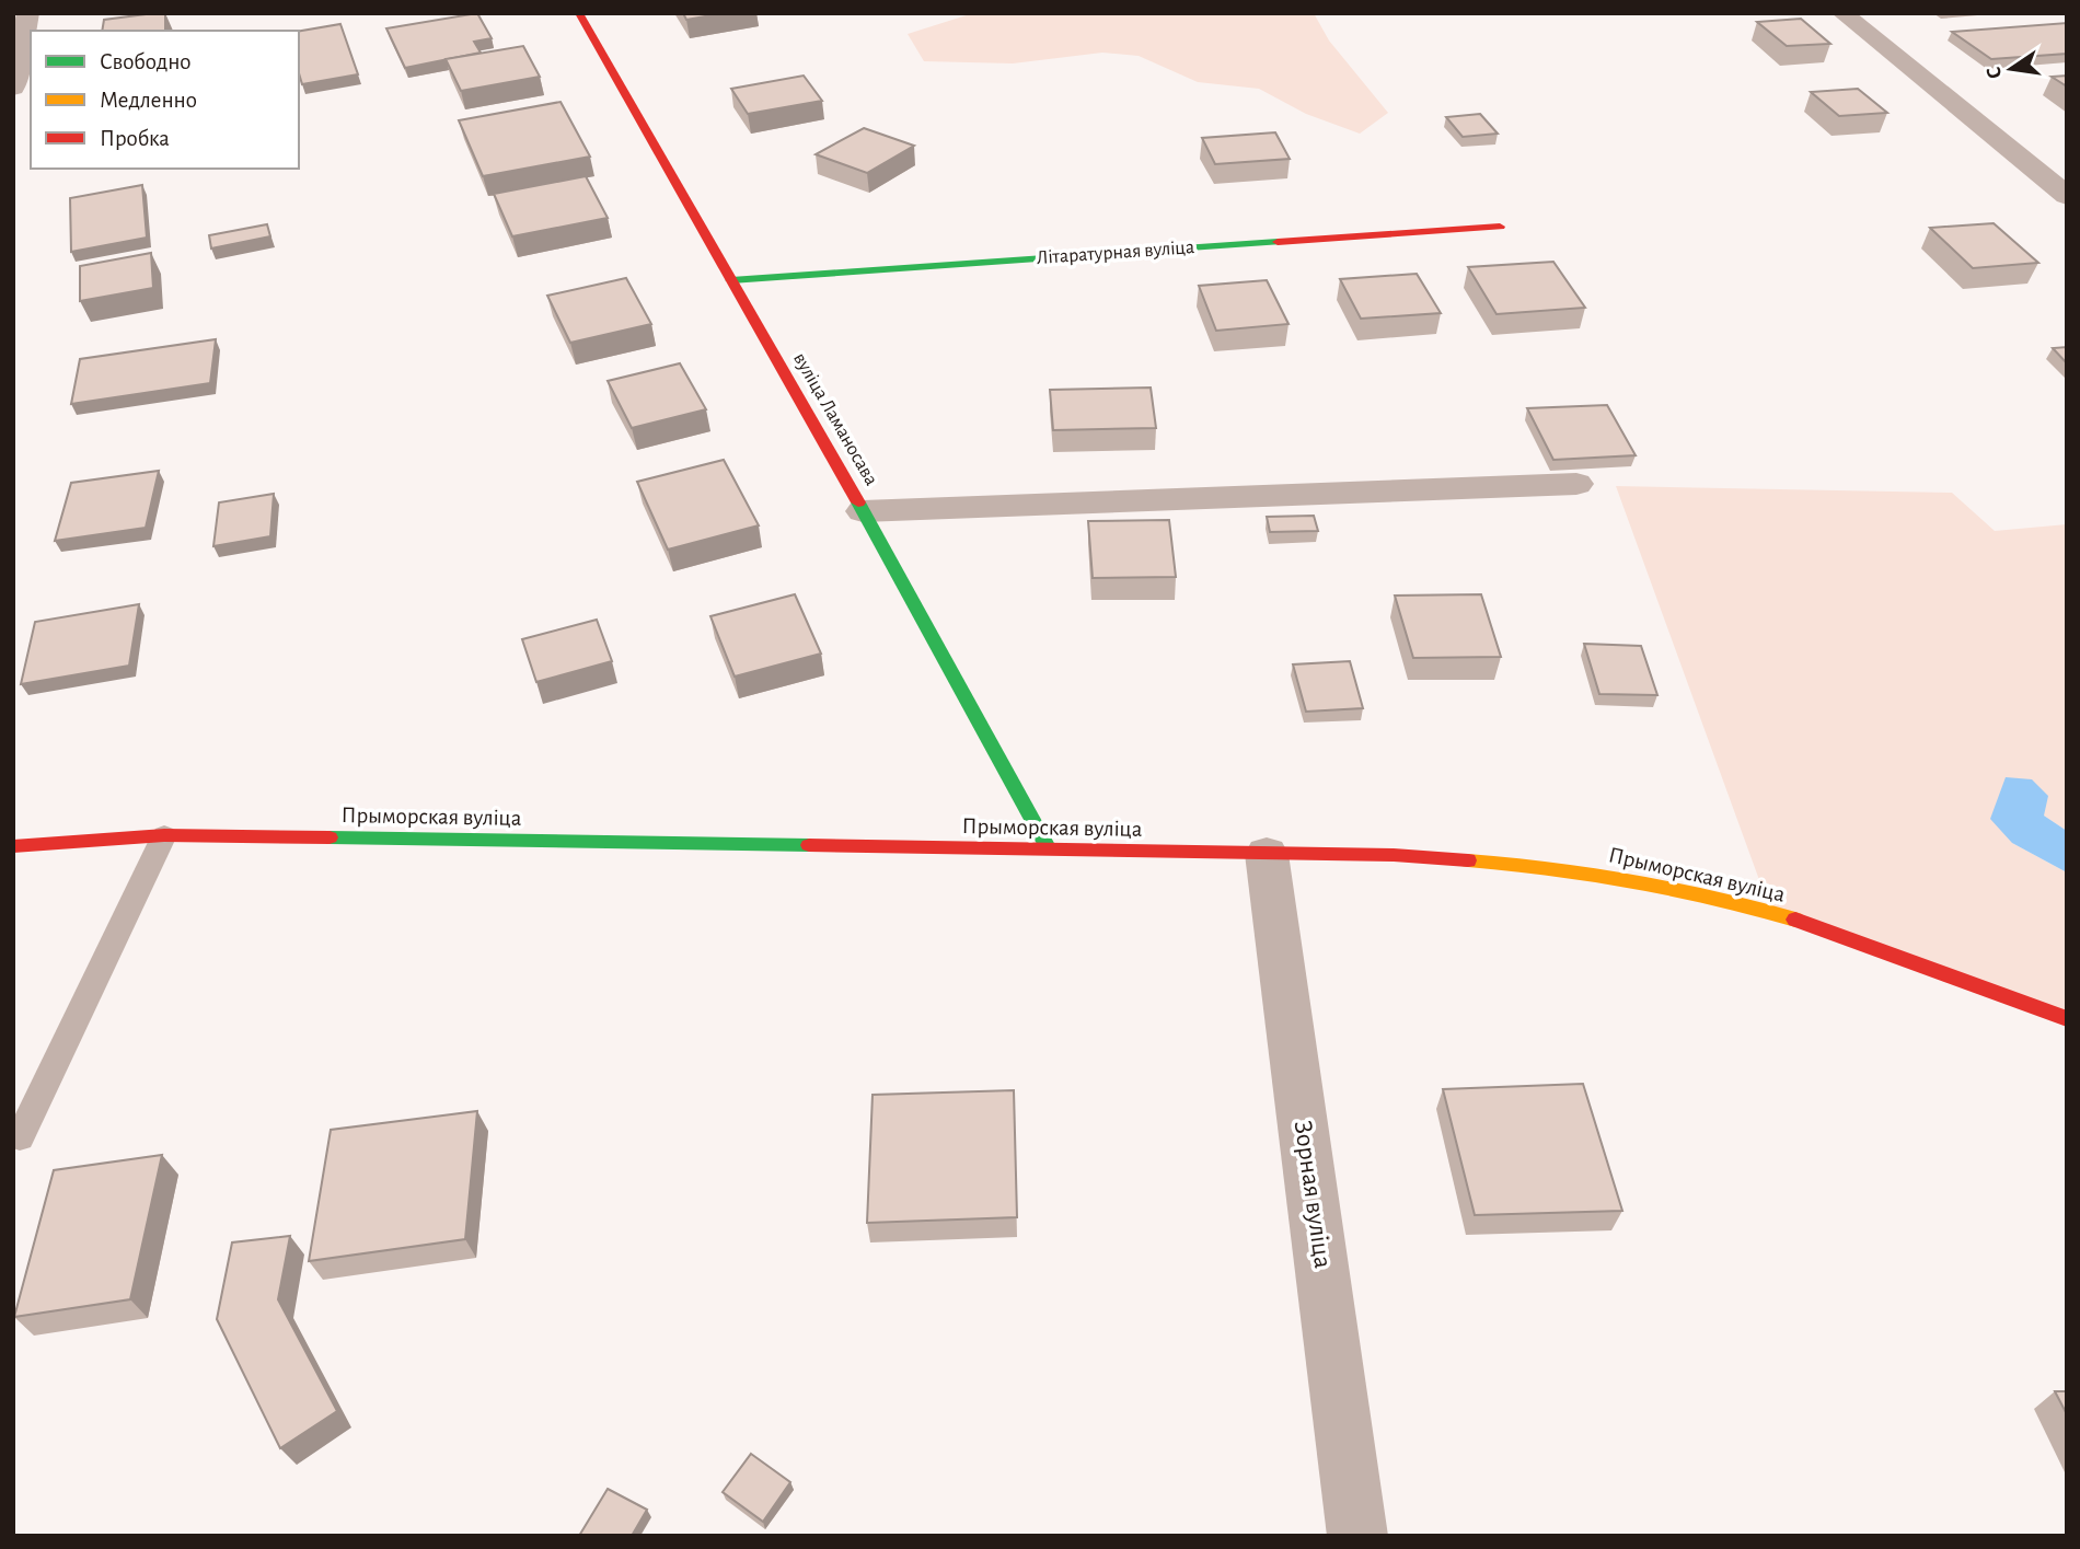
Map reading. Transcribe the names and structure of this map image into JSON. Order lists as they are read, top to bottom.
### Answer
{
  "streets": {
    "street": [
      "Літаратурная вуліца",
      "вуліца Ламаносава",
      "Прыморская вуліца",
      "Зорная вуліца"
    ]
  },
  "crossings": [
    ["Літаратурная вуліца", "вуліца Ламаносава"],
    ["вуліца Ламаносава", "Прыморская вуліца"],
    ["Прыморская вуліца", "Зорная вуліца"]
  ],
  "legend": ["Свободно", "Медленно", "Пробка"],
  "north": "left"
}
